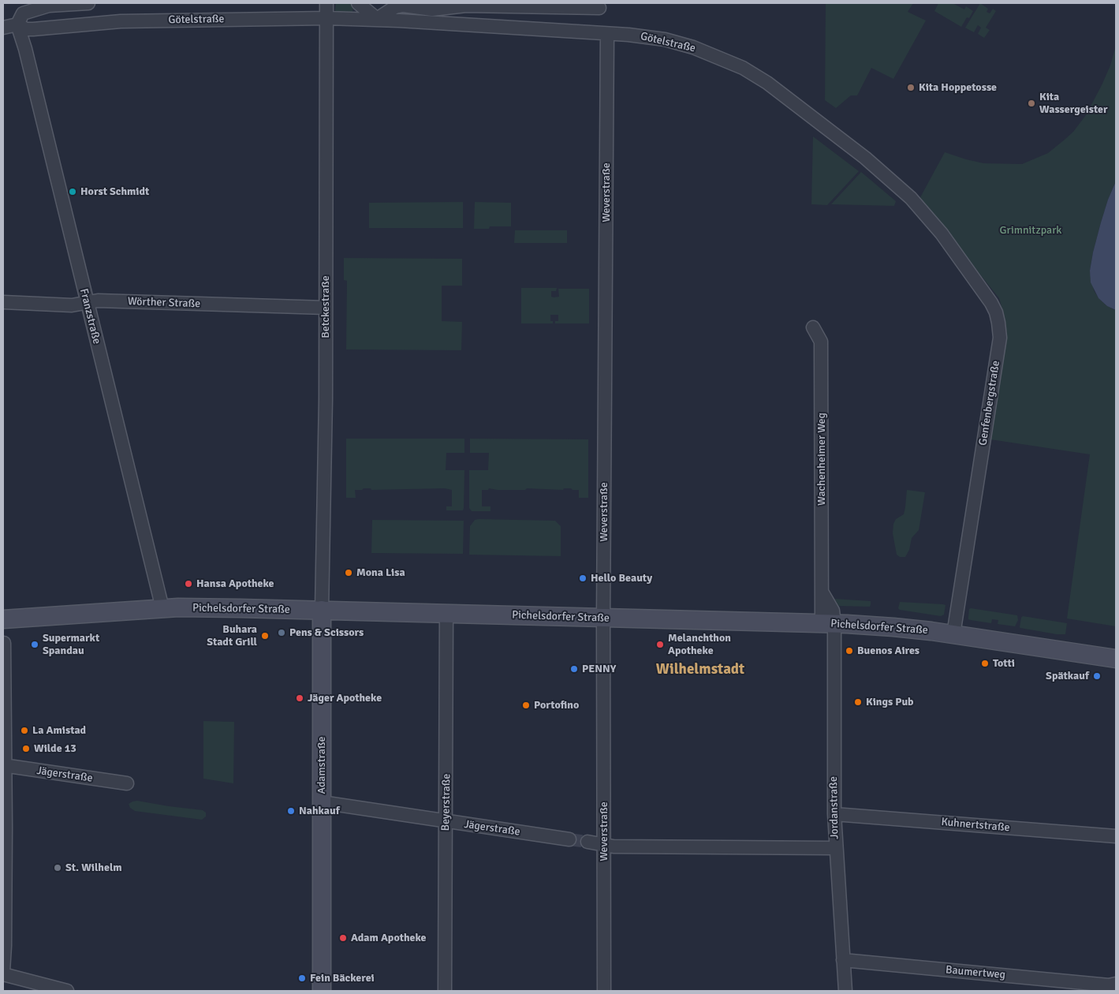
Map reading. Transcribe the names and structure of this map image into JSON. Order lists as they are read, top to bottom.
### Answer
{
  "streets": {
    "street": [
      "Götelstraße",
      "Weverstraße",
      "Wörther Straße",
      "Betckestraße",
      "Franzstraße",
      "Genfenbergstraße",
      "Wachenheimer Weg",
      "Pichelsdorfer Straße",
      "Adamstraße",
      "Jägerstraße",
      "Beyerstraße",
      "Jordanstraße",
      "Kuhnertstraße",
      "Baumertweg"
    ]
  },
  "crossings": [
    ["Götelstraße", "Weverstraße"],
    ["Götelstraße", "Betckestraße"],
    ["Götelstraße", "Franzstraße"],
    ["Götelstraße", "Genfenbergstraße"],
    ["Weverstraße", "Pichelsdorfer Straße"],
    ["Wörther Straße", "Betckestraße"],
    ["Wörther Straße", "Franzstraße"],
    ["Betckestraße", "Pichelsdorfer Straße"],
    ["Betckestraße", "Adamstraße"],
    ["Franzstraße", "Pichelsdorfer Straße"],
    ["Genfenbergstraße", "Pichelsdorfer Straße"],
    ["Wachenheimer Weg", "Pichelsdorfer Straße"],
    ["Wachenheimer Weg", "Jordanstraße"],
    ["Pichelsdorfer Straße", "Adamstraße"],
    ["Pichelsdorfer Straße", "Beyerstraße"],
    ["Pichelsdorfer Straße", "Jordanstraße"],
    ["Adamstraße", "Jägerstraße"],
    ["Jägerstraße", "Beyerstraße"],
    ["Jordanstraße", "Kuhnertstraße"],
    ["Jordanstraße", "Baumertweg"]
  ],
  "districts": ["Wilhelmstadt"],
  "parks": ["Grimnitzpark"],
  "places": [
    "Kita Hoppetosse",
    "Kita Wassergeister",
    "Horst Schmidt",
    "Mona Lisa",
    "Hello Beauty",
    "Hansa Apotheke",
    "Pens & Scissors",
    "Buhara Stadt Grill",
    "Supermarkt Spandau",
    "Melanchthon Apotheke",
    "Buenos Aires",
    "Totti",
    "PENNY",
    "Spätkauf",
    "Jäger Apotheke",
    "Kings Pub",
    "Portofino",
    "La Amistad",
    "Wilde 13",
    "Nahkauf",
    "St. Wilhelm",
    "Adam Apotheke",
    "Fein Bäckerei"
  ]
}
